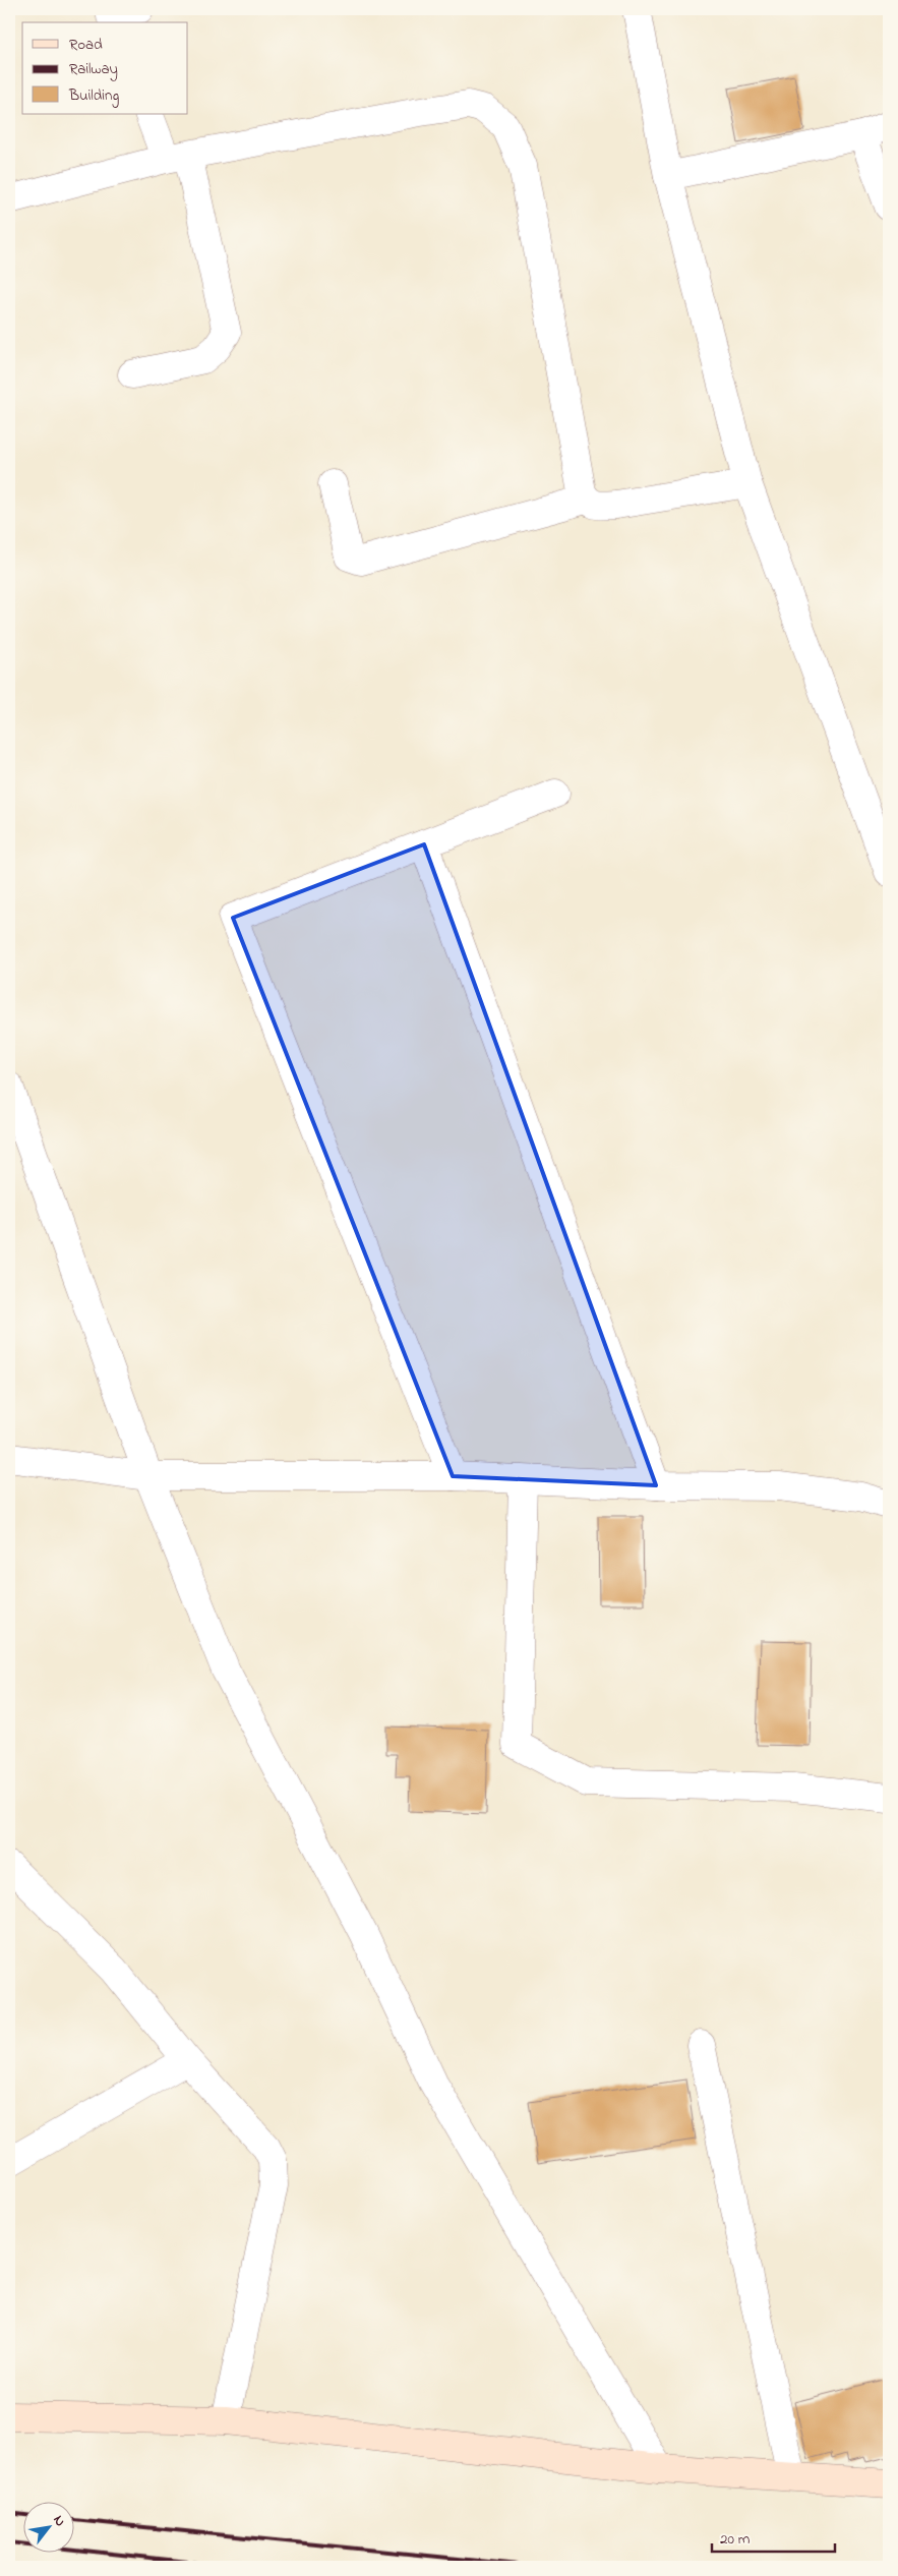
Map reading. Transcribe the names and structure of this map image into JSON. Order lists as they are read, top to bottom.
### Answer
{
  "legend": ["Road", "Railway", "Building"],
  "scale_bar": "20 m",
  "north": "top right"
}
